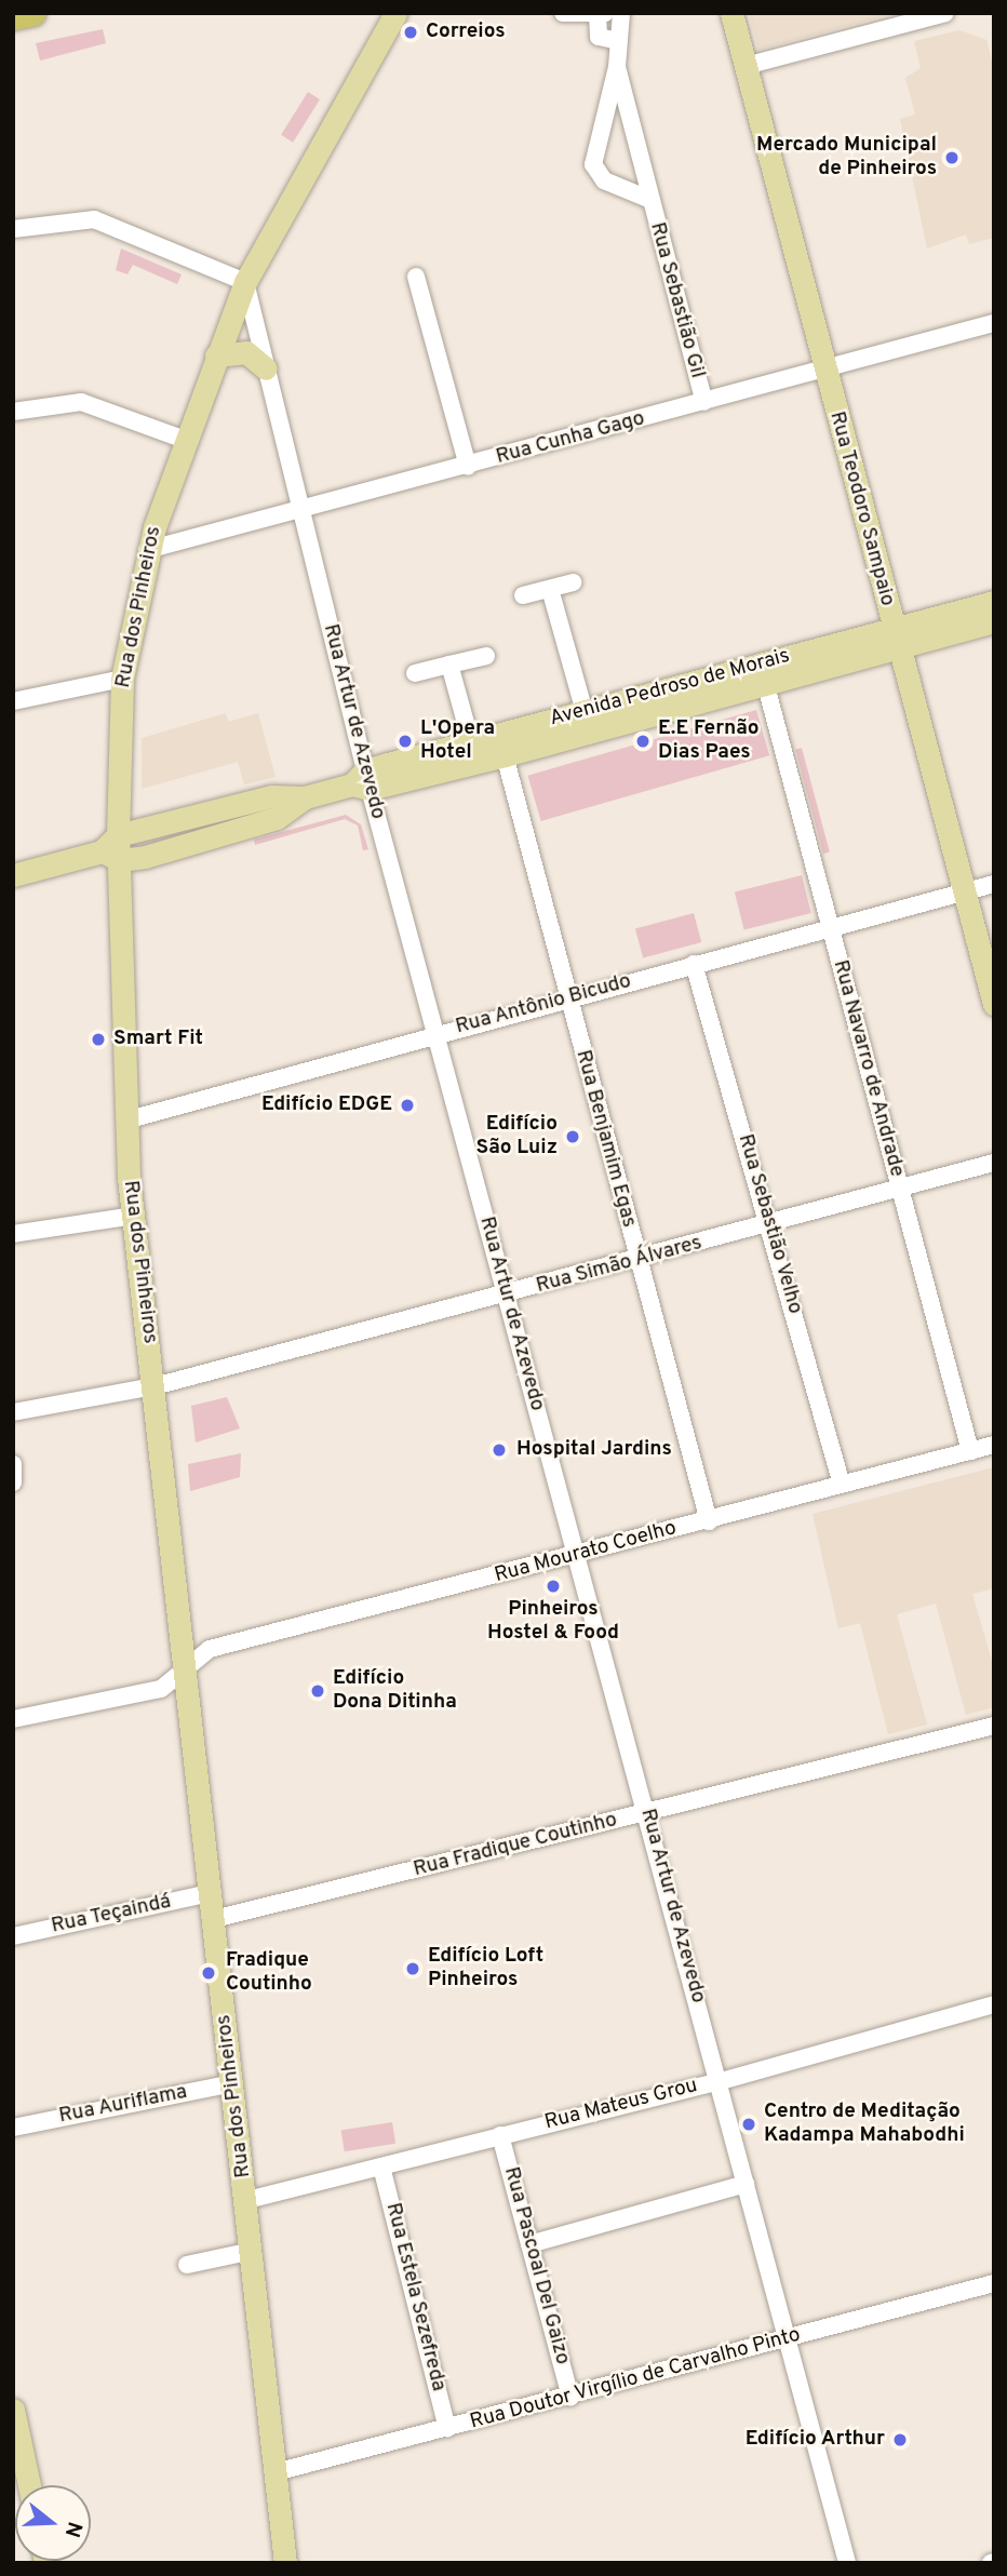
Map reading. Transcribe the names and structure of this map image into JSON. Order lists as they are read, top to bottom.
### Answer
{
  "streets": {
    "main road": ["Rua Teodoro Sampaio", "Rua dos Pinheiros", "Avenida Pedroso de Morais"],
    "street": [
      "Rua Sebastião Gil",
      "Rua Cunha Gago",
      "Rua Artur de Azevedo",
      "Rua Antônio Bicudo",
      "Rua Navarro de Andrade",
      "Rua Benjamim Egas",
      "Rua Sebastião Velho",
      "Rua Simão Álvares",
      "Rua Mourato Coelho",
      "Rua Fradique Coutinho",
      "Rua Teçaindá",
      "Rua Auriflama",
      "Rua Mateus Grou",
      "Rua Pascoal Del Gaizo",
      "Rua Estela Sezefreda",
      "Rua Doutor Virgílio de Carvalho Pinto"
    ]
  },
  "crossings": [
    ["Rua Sebastião Gil", "Rua Cunha Gago"],
    ["Rua Cunha Gago", "Rua Teodoro Sampaio"],
    ["Rua Cunha Gago", "Rua dos Pinheiros"],
    ["Rua Cunha Gago", "Rua Artur de Azevedo"],
    ["Rua Teodoro Sampaio", "Avenida Pedroso de Morais"],
    ["Rua Teodoro Sampaio", "Rua Antônio Bicudo"],
    ["Rua dos Pinheiros", "Avenida Pedroso de Morais"],
    ["Rua dos Pinheiros", "Rua Artur de Azevedo"],
    ["Rua dos Pinheiros", "Rua Antônio Bicudo"],
    ["Rua dos Pinheiros", "Rua Simão Álvares"],
    ["Rua dos Pinheiros", "Rua Mourato Coelho"],
    ["Rua dos Pinheiros", "Rua Fradique Coutinho"],
    ["Rua dos Pinheiros", "Rua Teçaindá"],
    ["Rua dos Pinheiros", "Rua Auriflama"],
    ["Rua dos Pinheiros", "Rua Mateus Grou"],
    ["Rua dos Pinheiros", "Rua Doutor Virgílio de Carvalho Pinto"],
    ["Avenida Pedroso de Morais", "Rua Artur de Azevedo"],
    ["Avenida Pedroso de Morais", "Rua Navarro de Andrade"],
    ["Avenida Pedroso de Morais", "Rua Benjamim Egas"],
    ["Rua Artur de Azevedo", "Rua Antônio Bicudo"],
    ["Rua Artur de Azevedo", "Rua Simão Álvares"],
    ["Rua Artur de Azevedo", "Rua Mourato Coelho"],
    ["Rua Artur de Azevedo", "Rua Fradique Coutinho"],
    ["Rua Artur de Azevedo", "Rua Mateus Grou"],
    ["Rua Artur de Azevedo", "Rua Doutor Virgílio de Carvalho Pinto"],
    ["Rua Antônio Bicudo", "Rua Navarro de Andrade"],
    ["Rua Antônio Bicudo", "Rua Benjamim Egas"],
    ["Rua Antônio Bicudo", "Rua Sebastião Velho"],
    ["Rua Navarro de Andrade", "Rua Simão Álvares"],
    ["Rua Navarro de Andrade", "Rua Mourato Coelho"],
    ["Rua Benjamim Egas", "Rua Simão Álvares"],
    ["Rua Benjamim Egas", "Rua Mourato Coelho"],
    ["Rua Sebastião Velho", "Rua Simão Álvares"],
    ["Rua Sebastião Velho", "Rua Mourato Coelho"],
    ["Rua Mateus Grou", "Rua Pascoal Del Gaizo"],
    ["Rua Mateus Grou", "Rua Estela Sezefreda"],
    ["Rua Pascoal Del Gaizo", "Rua Doutor Virgílio de Carvalho Pinto"],
    ["Rua Estela Sezefreda", "Rua Doutor Virgílio de Carvalho Pinto"]
  ],
  "places": [
    "Correios",
    "Mercado Municipal de Pinheiros",
    "L'Opera Hotel",
    "E.E Fernão Dias Paes",
    "Smart Fit",
    "Edifício EDGE",
    "Edifício São Luiz",
    "Hospital Jardins",
    "Pinheiros Hostel & Food",
    "Edifício Dona Ditinha",
    "Edifício Loft Pinheiros",
    "Fradique Coutinho",
    "Centro de Meditação Kadampa Mahabodhi",
    "Edifício Arthur"
  ],
  "north": "right"
}
